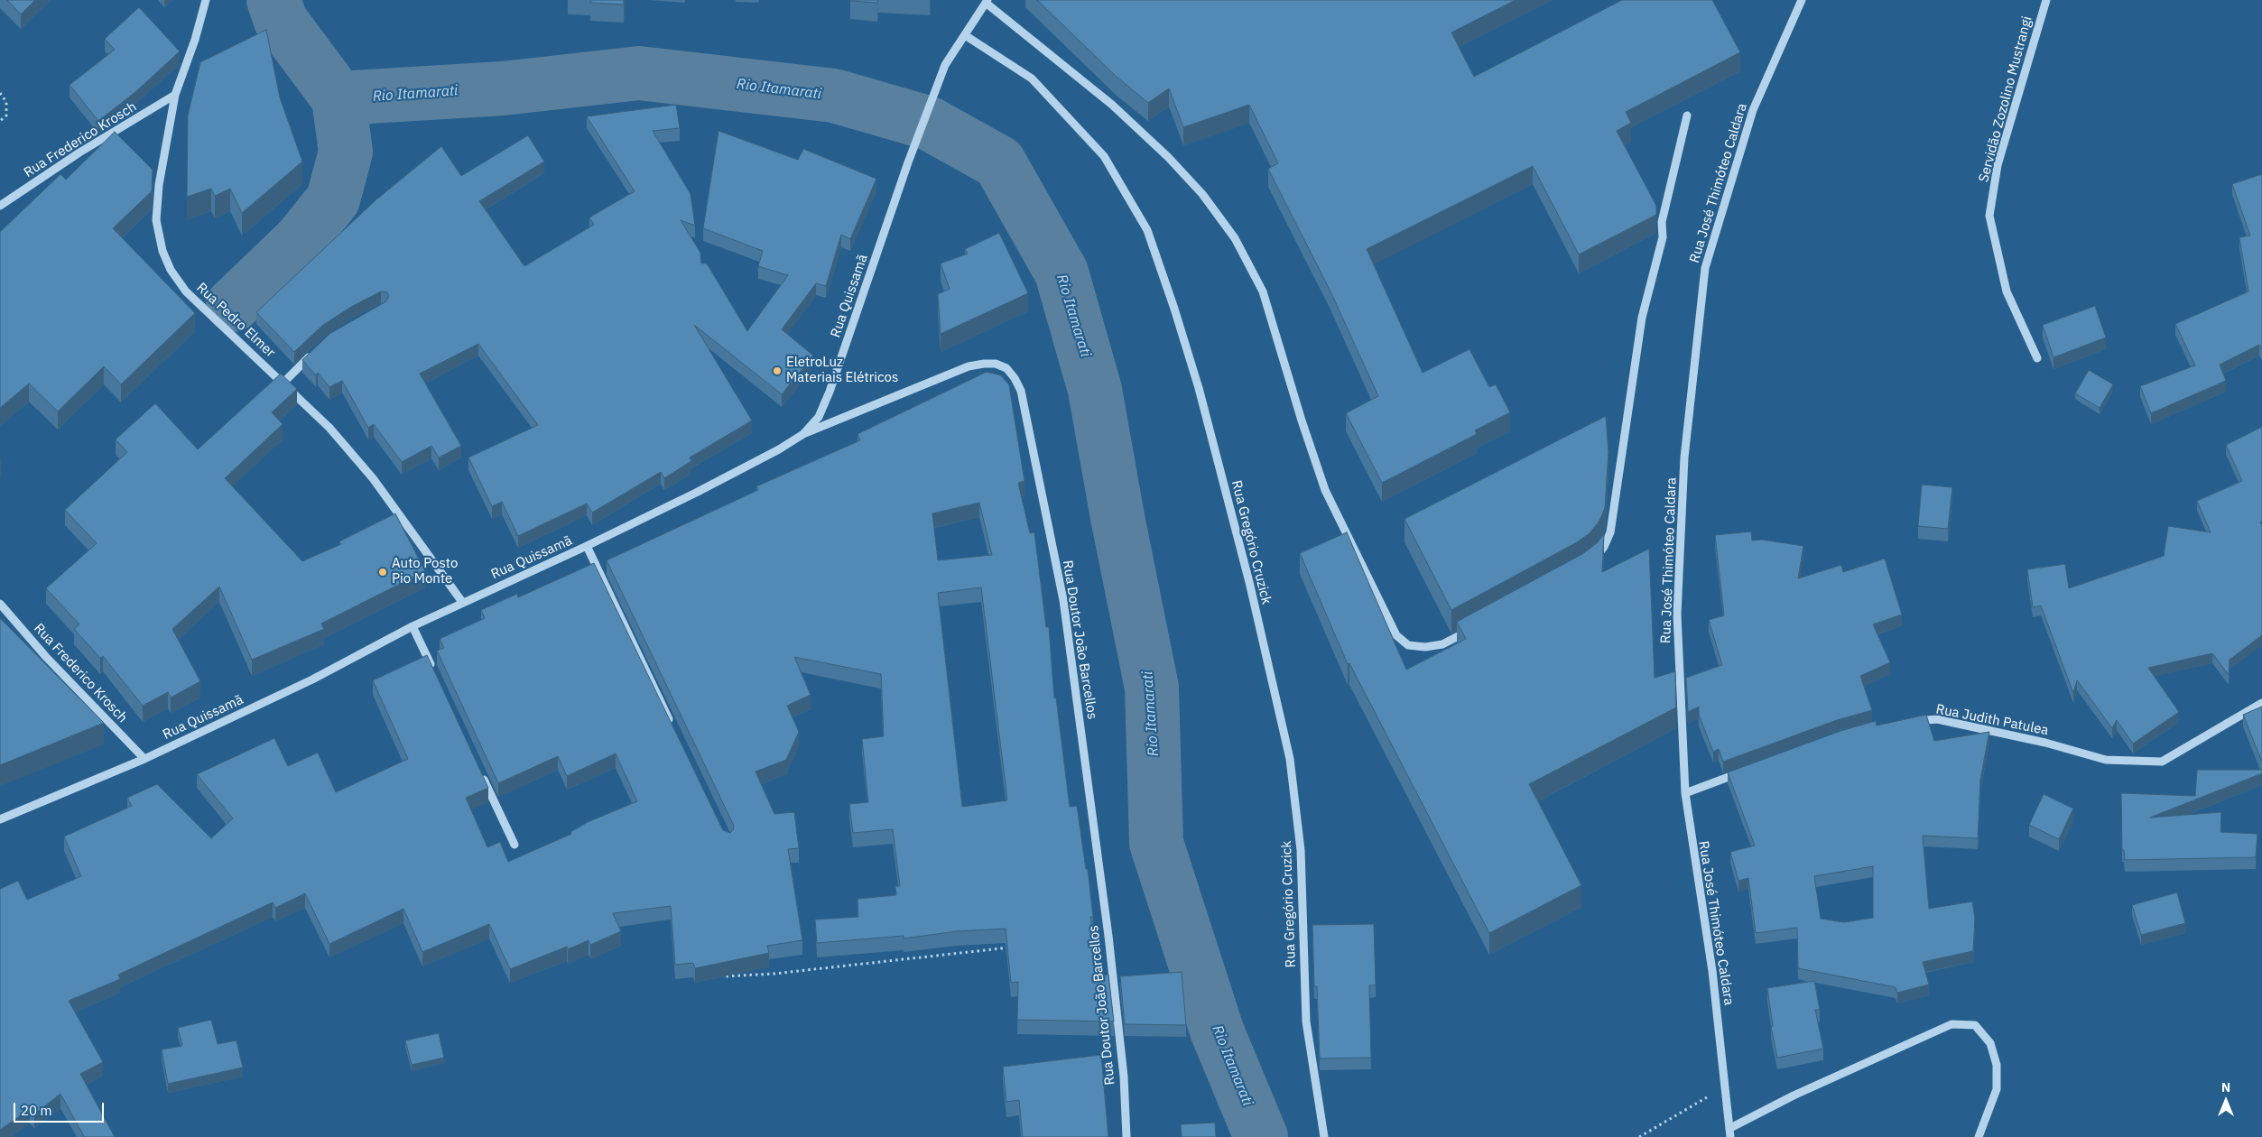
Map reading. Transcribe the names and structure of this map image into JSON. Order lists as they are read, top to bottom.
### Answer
{
  "streets": {
    "street": [
      "Servidão Zozolino Mustrangi",
      "Rua Frederico Krosch",
      "Rua José Thimóteo Caldara",
      "Rua Quissamã",
      "Rua Pedro Elmer",
      "Rua Gregório Cruzick",
      "Rua Doutor João Barcellos",
      "Rua Judith Patulea"
    ]
  },
  "crossings": [
    ["Rua Frederico Krosch", "Rua Quissamã"],
    ["Rua Frederico Krosch", "Rua Pedro Elmer"],
    ["Rua Quissamã", "Rua Pedro Elmer"],
    ["Rua Quissamã", "Rua Gregório Cruzick"],
    ["Rua Quissamã", "Rua Doutor João Barcellos"]
  ],
  "water": ["Rio Itamarati"],
  "places": ["EletroLuz Materiais Elétricos", "Auto Posto Pio Monte"],
  "scale_bar": "20 m",
  "north": "top"
}
